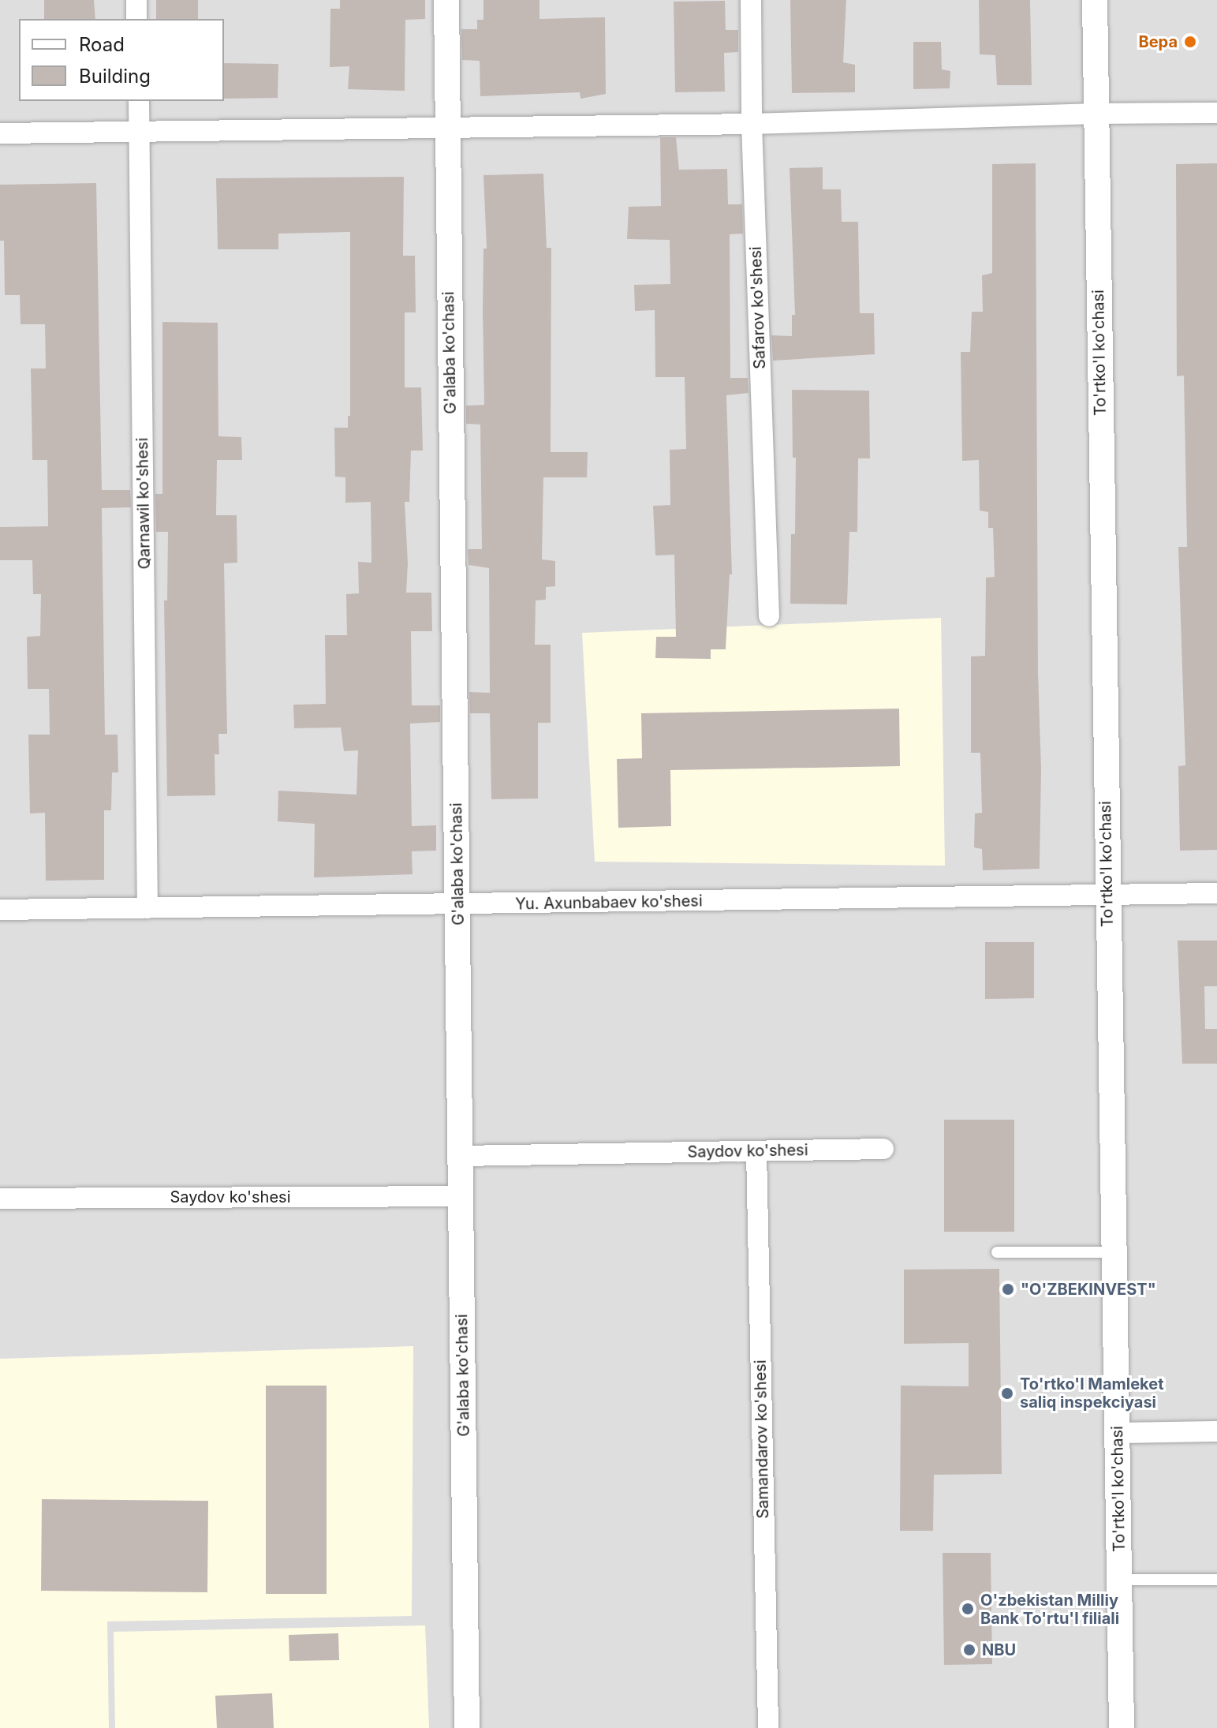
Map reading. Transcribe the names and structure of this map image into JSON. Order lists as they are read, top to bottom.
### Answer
{
  "streets": {
    "street": [
      "Safarov ko'shesi",
      "G'alaba ko'chasi",
      "To'rtko'l ko'chasi",
      "Qarnawil ko'shesi",
      "Yu. Axunbabaev ko'shesi",
      "Saydov ko'shesi",
      "Samandarov ko'shesi"
    ]
  },
  "crossings": [
    ["G'alaba ko'chasi", "Yu. Axunbabaev ko'shesi"],
    ["G'alaba ko'chasi", "Saydov ko'shesi"],
    ["To'rtko'l ko'chasi", "Yu. Axunbabaev ko'shesi"],
    ["Qarnawil ko'shesi", "Yu. Axunbabaev ko'shesi"],
    ["Saydov ko'shesi", "Samandarov ko'shesi"]
  ],
  "places": [
    "Вера",
    "\"O'ZBEKINVEST\"",
    "To'rtko'l Mamleket saliq inspekciyasi",
    "O'zbekistan Milliy Bank To'rtu'l filiali",
    "NBU"
  ],
  "legend": ["Road", "Building"]
}
